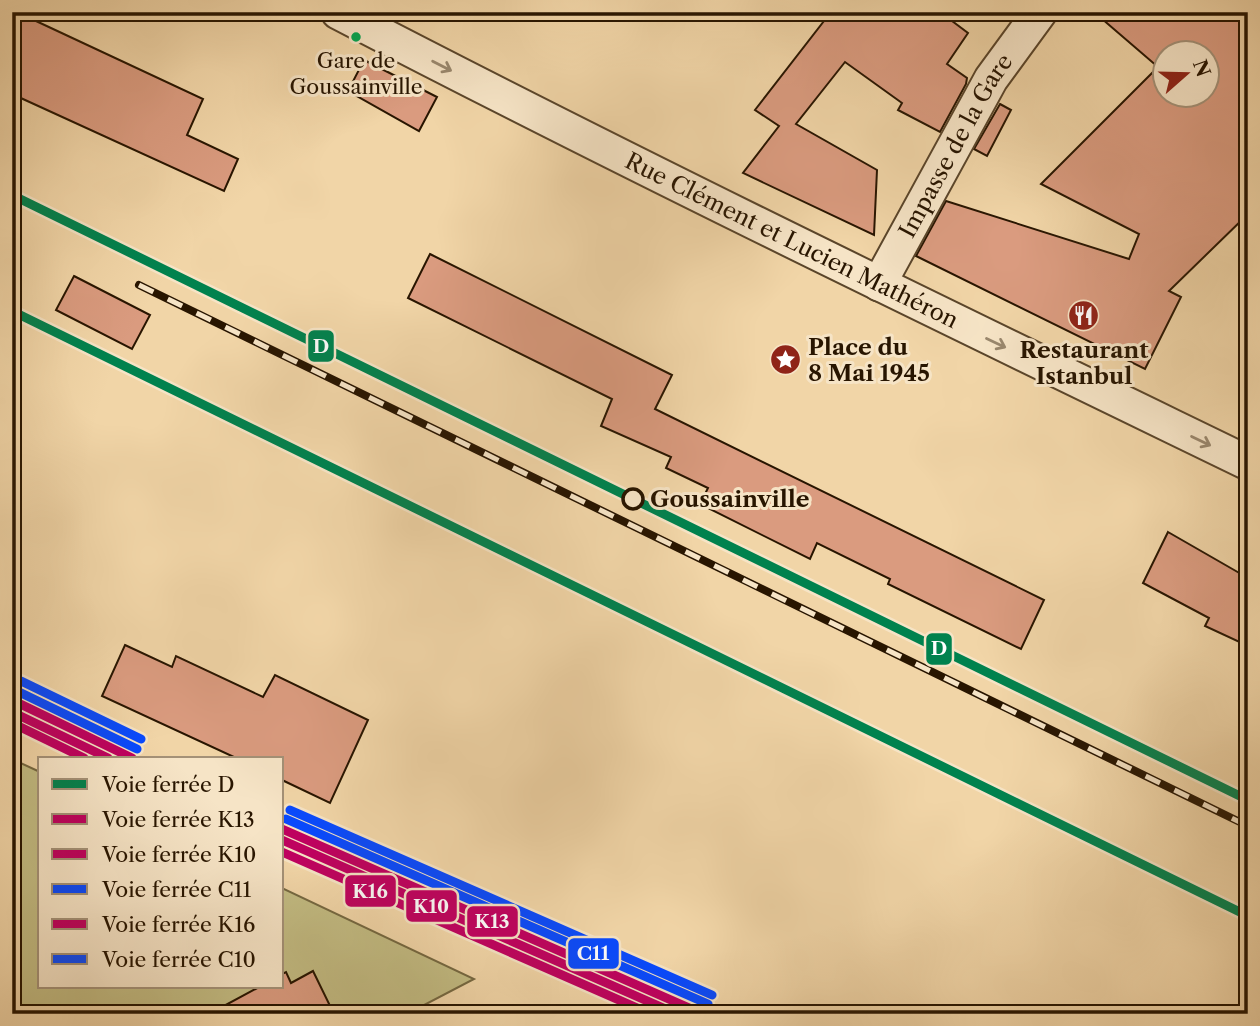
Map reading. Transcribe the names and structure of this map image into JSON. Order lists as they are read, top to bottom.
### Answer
{
  "streets": {
    "street": ["Impasse de la Gare", "Rue Clément et Lucien Mathéron"]
  },
  "crossings": [
    ["Impasse de la Gare", "Rue Clément et Lucien Mathéron"]
  ],
  "one_way": ["Rue Clément et Lucien Mathéron"],
  "places": {
    "other": ["Gare de Goussainville", "Goussainville"],
    "restaurant": ["Restaurant Istanbul"],
    "place": ["Place du 8 Mai 1945"]
  },
  "lines": [
    "rail line D",
    "rail line C10",
    "rail line C11",
    "rail line K13",
    "rail line K10",
    "rail line K16"
  ],
  "legend": [
    "Voie ferrée D",
    "Voie ferrée K13",
    "Voie ferrée K10",
    "Voie ferrée C11",
    "Voie ferrée K16",
    "Voie ferrée C10"
  ],
  "north": "right"
}
